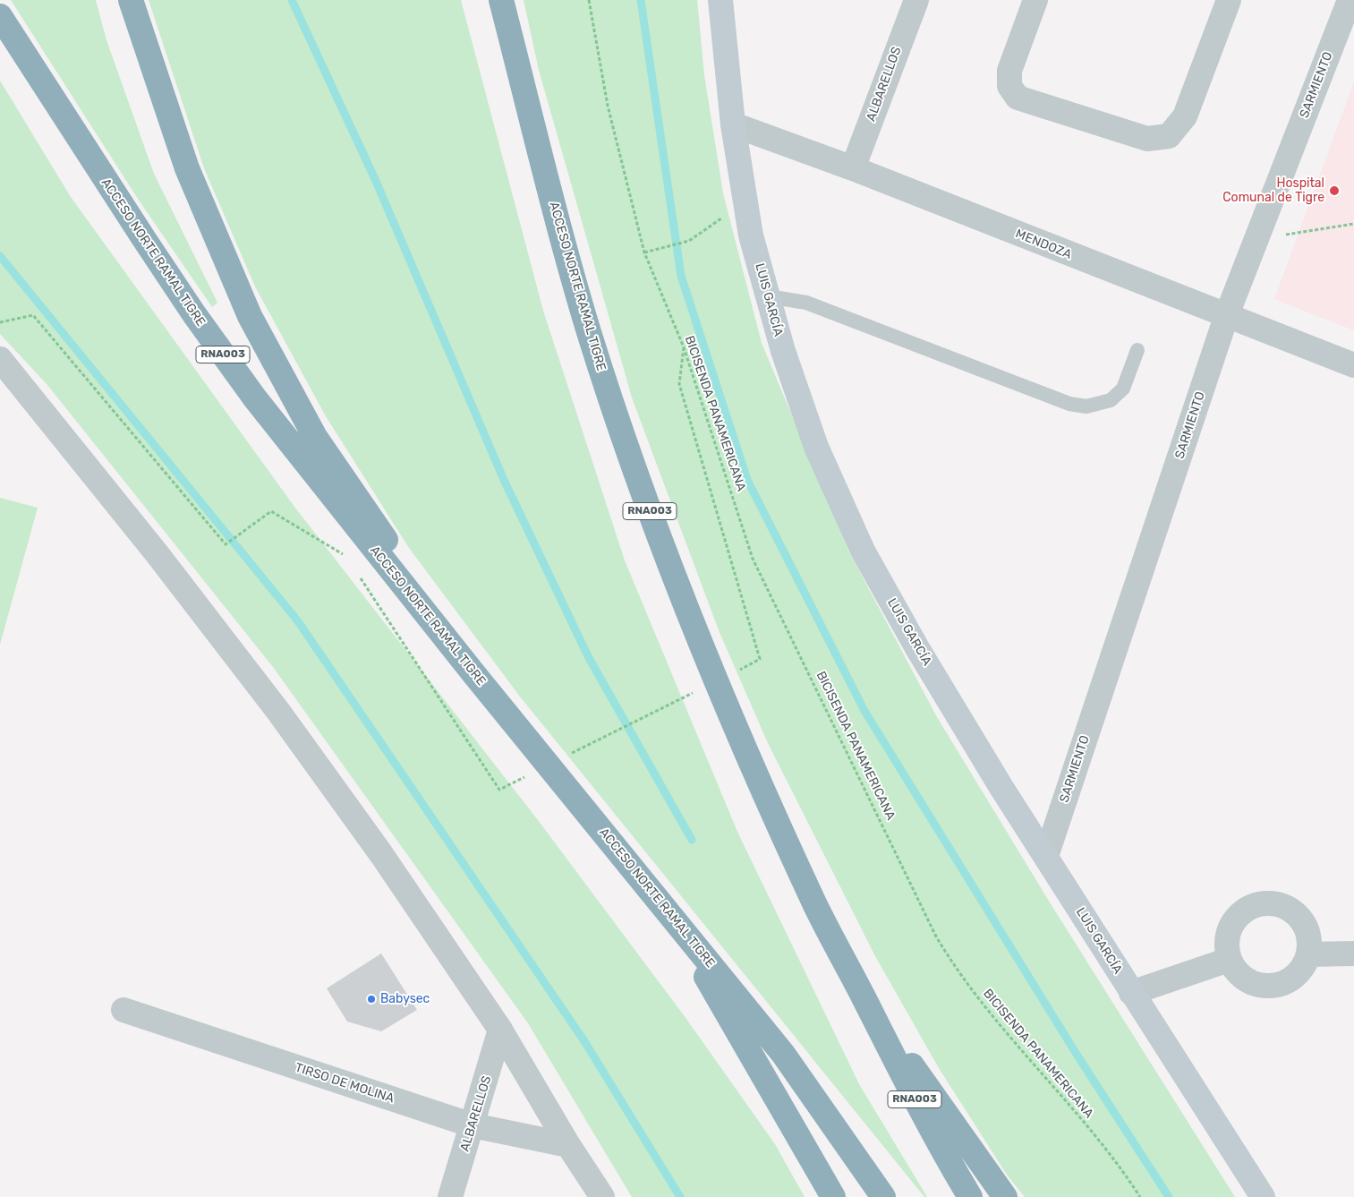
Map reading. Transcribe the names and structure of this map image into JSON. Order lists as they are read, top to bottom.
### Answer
{
  "streets": {
    "highway": ["ACCESO NORTE RAMAL TIGRE", "RNA003"],
    "street": [
      "ALBARELLOS",
      "SARMIENTO",
      "MENDOZA",
      "LUIS GARCÍA",
      "TIRSO DE MOLINA"
    ],
    "path": ["BICISENDA PANAMERICANA"]
  },
  "crossings": [
    ["ALBARELLOS", "MENDOZA"],
    ["ALBARELLOS", "TIRSO DE MOLINA"],
    ["SARMIENTO", "MENDOZA"],
    ["SARMIENTO", "LUIS GARCÍA"],
    ["MENDOZA", "LUIS GARCÍA"]
  ],
  "places": ["Hospital Comunal de Tigre", "Babysec"]
}
